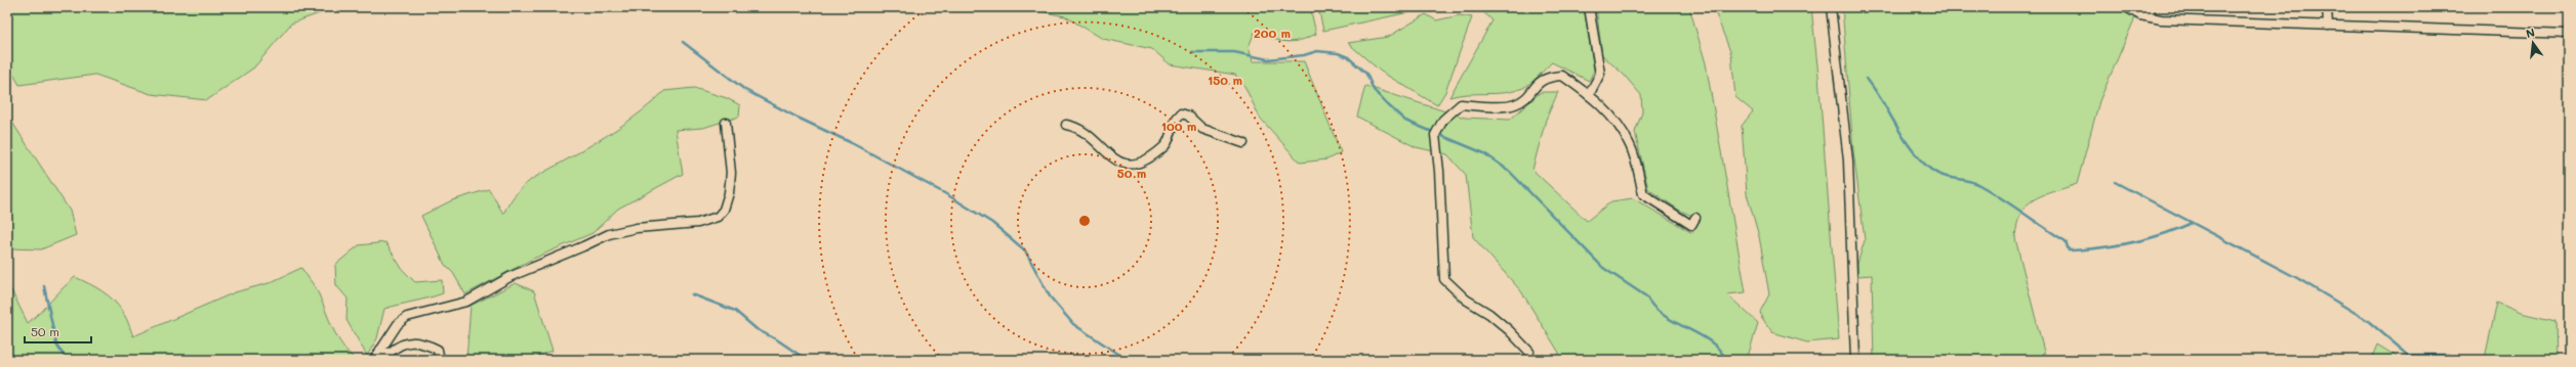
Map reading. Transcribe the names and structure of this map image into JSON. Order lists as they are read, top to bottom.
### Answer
{
  "scale_bar": "50 m",
  "north": "top",
  "rings": [
    "200 m",
    "150 m",
    "100 m",
    "50 m"
  ]
}
